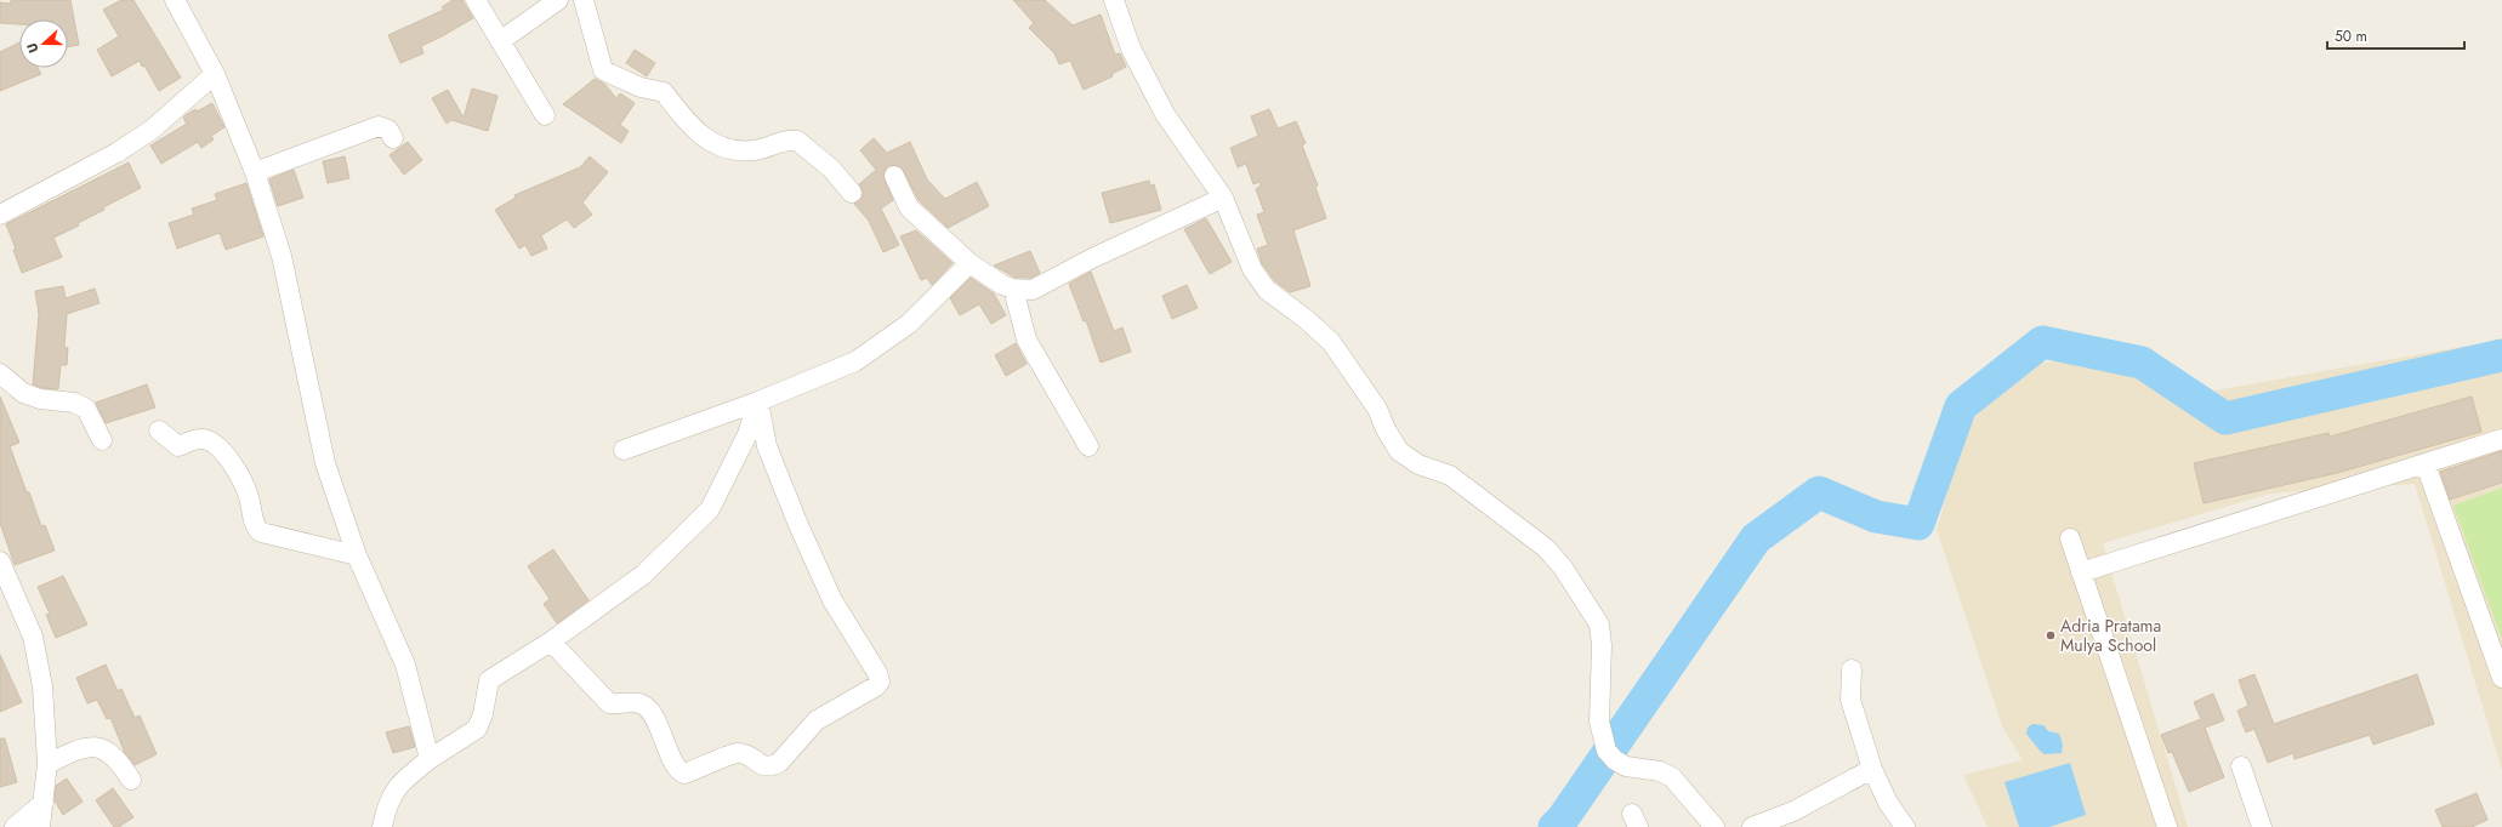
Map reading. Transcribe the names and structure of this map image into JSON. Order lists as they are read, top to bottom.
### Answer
{
  "places": ["Adria Pratama Mulya School"],
  "scale_bar": "50 m",
  "north": "left"
}
